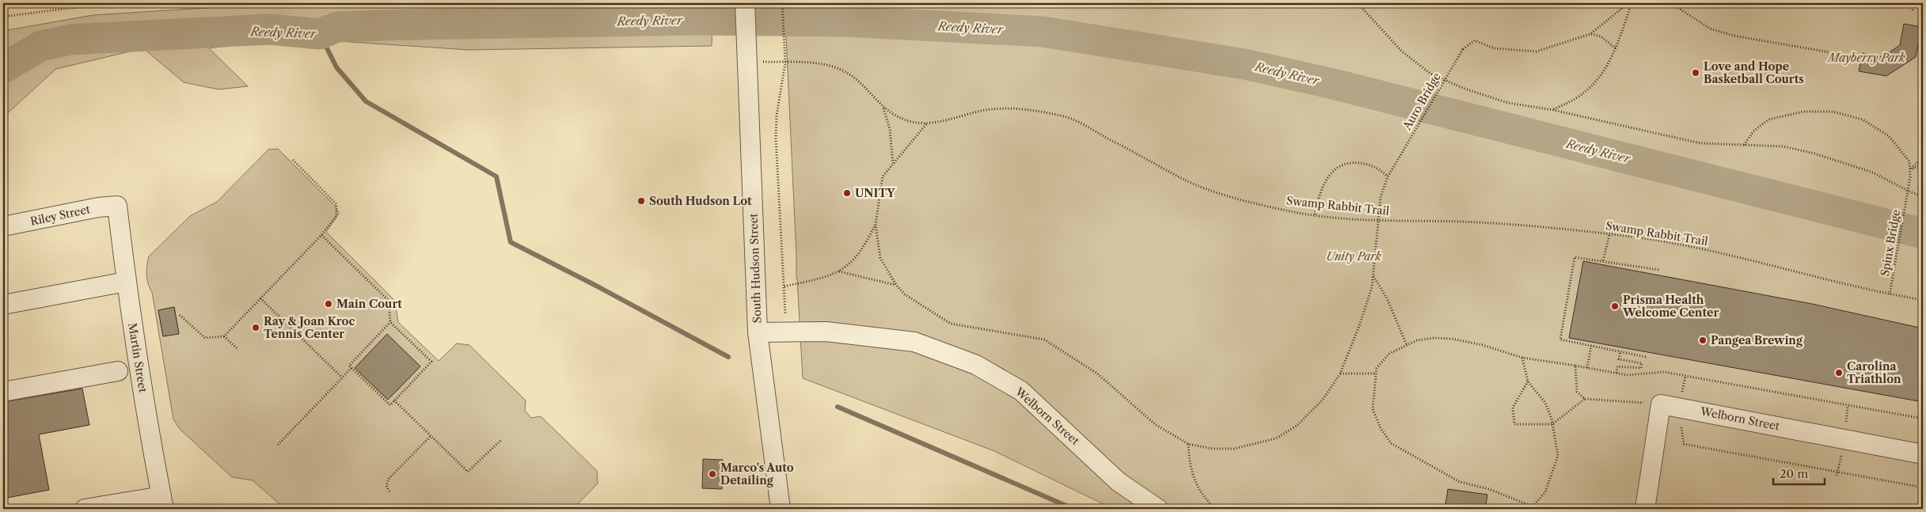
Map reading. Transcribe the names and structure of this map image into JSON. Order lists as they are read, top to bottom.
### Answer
{
  "streets": {
    "street": [
      "Riley Street",
      "South Hudson Street",
      "Martin Street",
      "Welborn Street"
    ],
    "path": ["Auro Bridge", "Swamp Rabbit Trail", "Spinx Bridge"]
  },
  "crossings": [
    ["Auro Bridge", "Swamp Rabbit Trail"],
    ["Swamp Rabbit Trail", "Spinx Bridge"],
    ["Swamp Rabbit Trail", "South Hudson Street"],
    ["Riley Street", "Martin Street"],
    ["South Hudson Street", "Welborn Street"]
  ],
  "water": ["Reedy River"],
  "parks": ["Mayberry Park", "Unity Park"],
  "places": [
    "Love and Hope Basketball Courts",
    "UNITY",
    "South Hudson Lot",
    "Main Court",
    "Prisma Health Welcome Center",
    "Ray & Joan Kroc Tennis Center",
    "Pangea Brewing",
    "Carolina Triathlon",
    "Marco's Auto Detailing"
  ],
  "scale_bar": "20 m"
}
